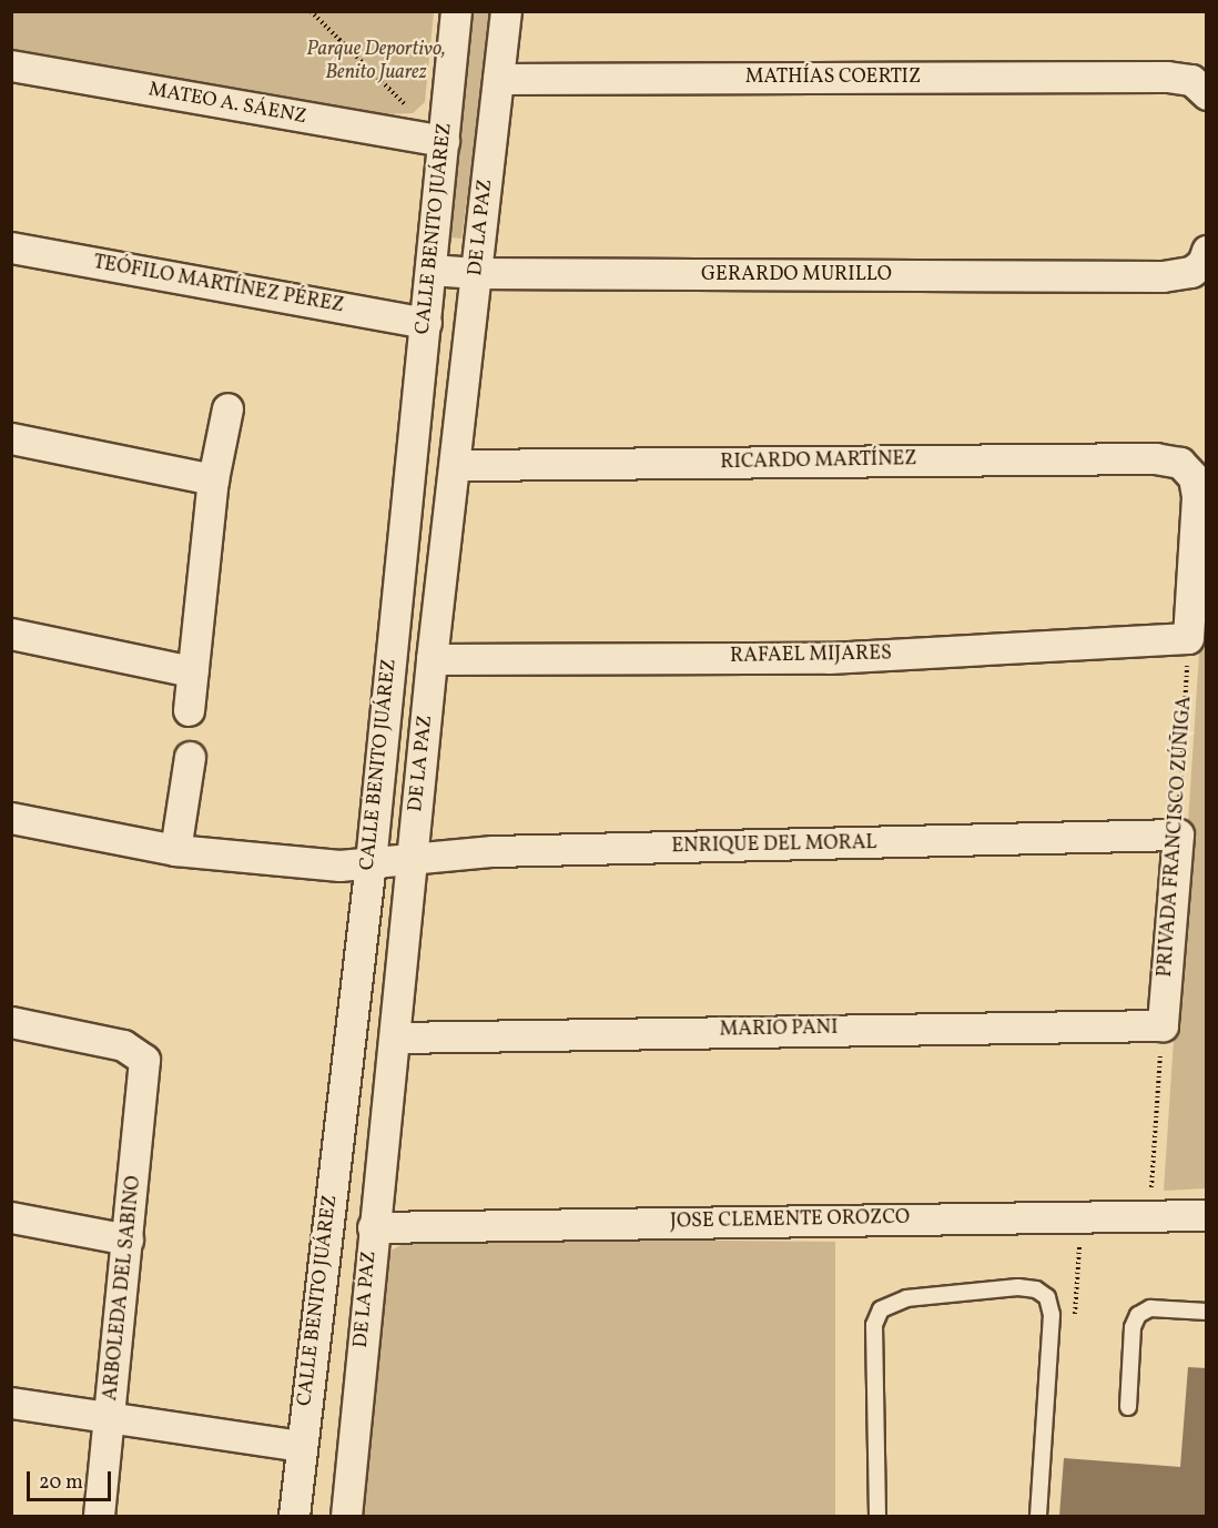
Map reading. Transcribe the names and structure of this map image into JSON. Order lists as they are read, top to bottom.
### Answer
{
  "streets": {
    "street": [
      "MATHÍAS COERTIZ",
      "MATEO A. SÁENZ",
      "DE LA PAZ",
      "CALLE BENITO JUÁREZ",
      "GERARDO MURILLO",
      "TEÓFILO MARTÍNEZ PÉREZ",
      "RICARDO MARTÍNEZ",
      "RAFAEL MIJARES",
      "PRIVADA FRANCISCO ZÚÑIGA",
      "ENRIQUE DEL MORAL",
      "MARIO PANI",
      "JOSE CLEMENTE OROZCO",
      "ARBOLEDA DEL SABINO"
    ]
  },
  "crossings": [
    ["MATHÍAS COERTIZ", "DE LA PAZ"],
    ["MATEO A. SÁENZ", "CALLE BENITO JUÁREZ"],
    ["DE LA PAZ", "GERARDO MURILLO"],
    ["DE LA PAZ", "RICARDO MARTÍNEZ"],
    ["DE LA PAZ", "RAFAEL MIJARES"],
    ["DE LA PAZ", "ENRIQUE DEL MORAL"],
    ["DE LA PAZ", "MARIO PANI"],
    ["DE LA PAZ", "JOSE CLEMENTE OROZCO"],
    ["CALLE BENITO JUÁREZ", "GERARDO MURILLO"],
    ["CALLE BENITO JUÁREZ", "TEÓFILO MARTÍNEZ PÉREZ"],
    ["CALLE BENITO JUÁREZ", "ENRIQUE DEL MORAL"],
    ["RICARDO MARTÍNEZ", "RAFAEL MIJARES"],
    ["RICARDO MARTÍNEZ", "PRIVADA FRANCISCO ZÚÑIGA"],
    ["RAFAEL MIJARES", "PRIVADA FRANCISCO ZÚÑIGA"],
    ["PRIVADA FRANCISCO ZÚÑIGA", "ENRIQUE DEL MORAL"],
    ["PRIVADA FRANCISCO ZÚÑIGA", "MARIO PANI"]
  ],
  "parks": ["Parque Deportivo, Benito Juarez"],
  "scale_bar": "20 m"
}
